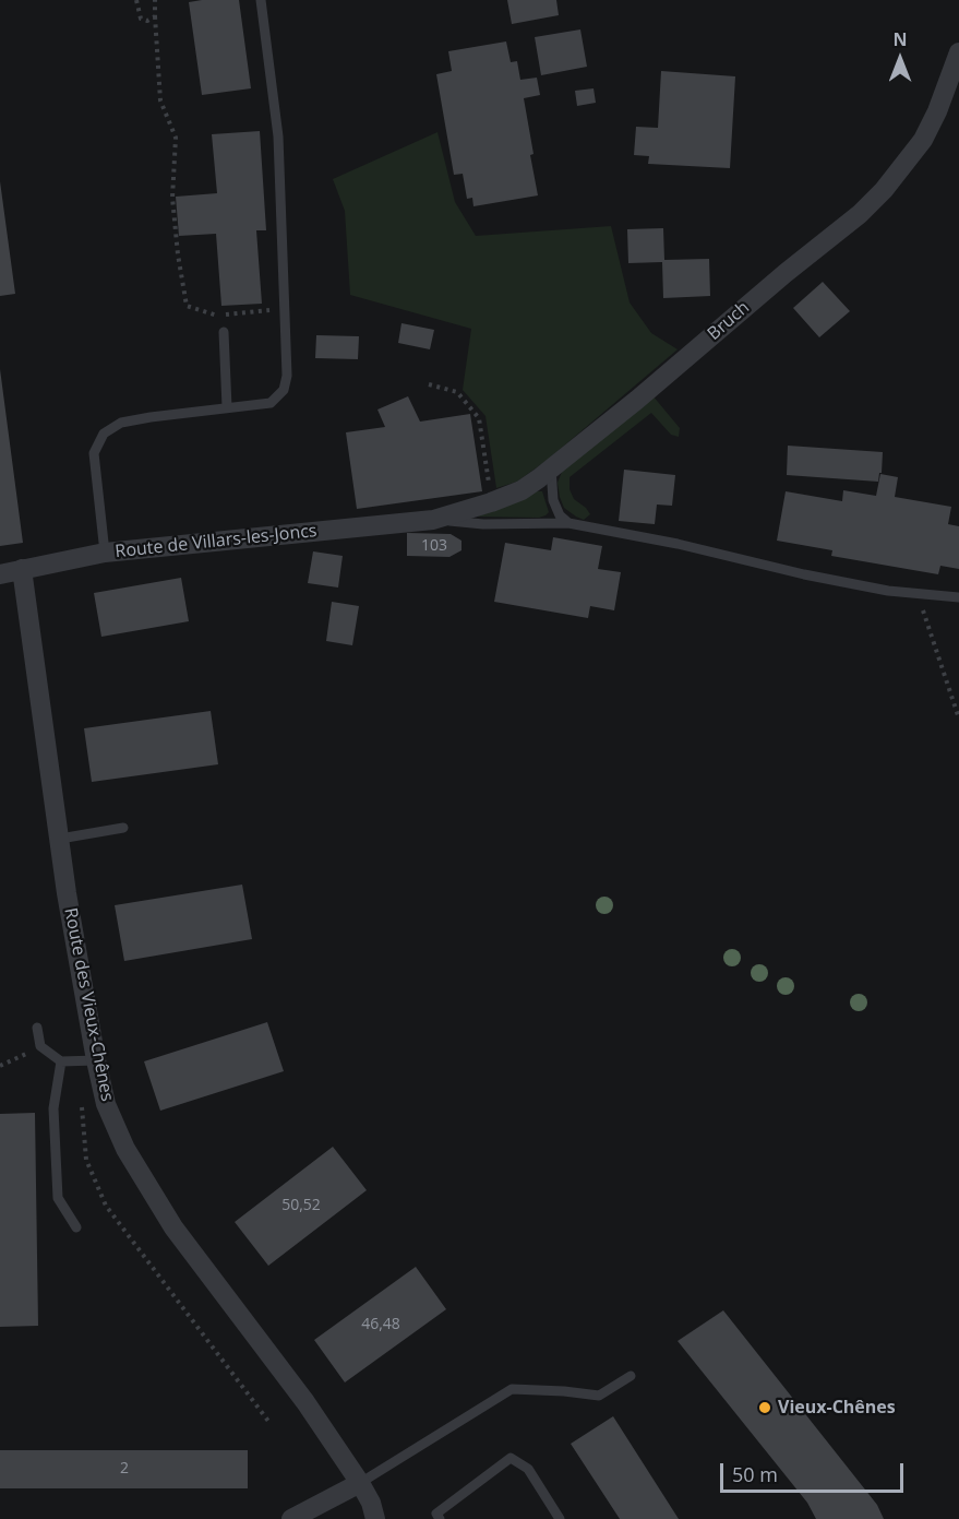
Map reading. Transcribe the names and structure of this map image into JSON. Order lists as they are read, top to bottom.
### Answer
{
  "streets": {
    "street": ["Bruch", "Route de Villars-les-Joncs", "Route des Vieux-Chênes"]
  },
  "crossings": [
    ["Bruch", "Route de Villars-les-Joncs"],
    ["Route de Villars-les-Joncs", "Route des Vieux-Chênes"]
  ],
  "places": ["Vieux-Chênes"],
  "house_numbers": [
    "103",
    "50,52",
    "46,48",
    "2"
  ],
  "scale_bar": "50 m",
  "north": "top"
}
